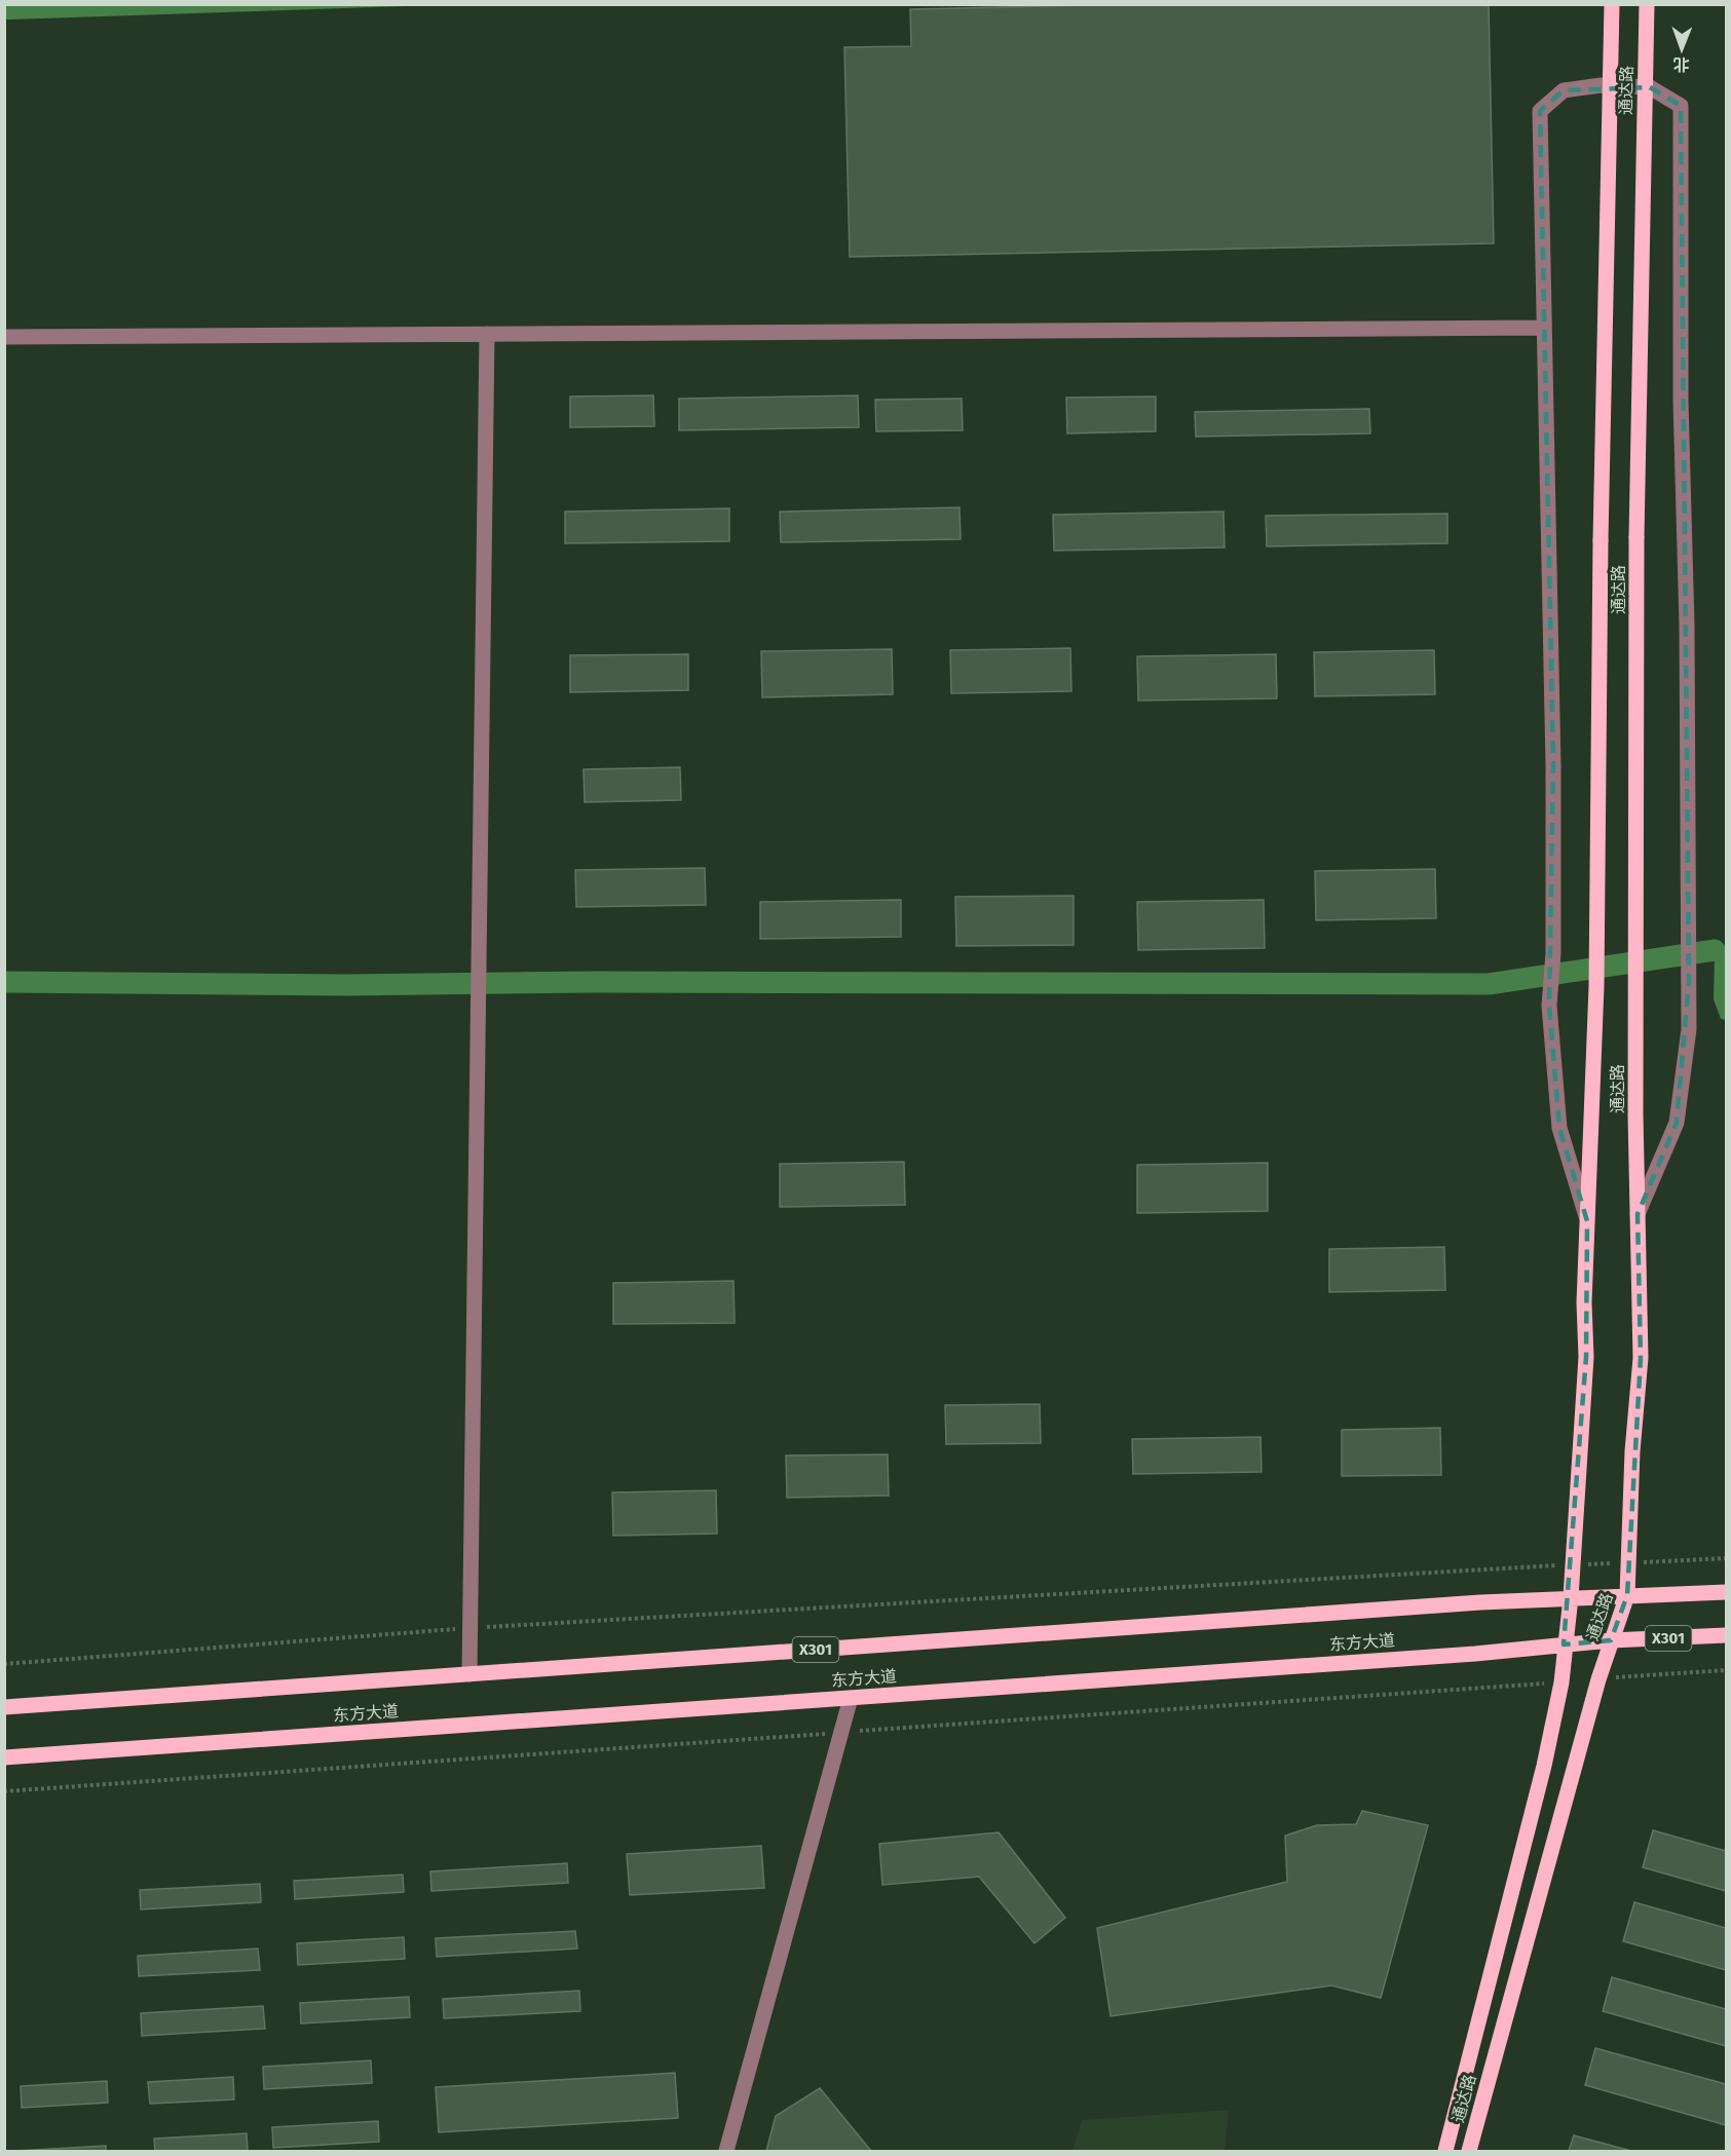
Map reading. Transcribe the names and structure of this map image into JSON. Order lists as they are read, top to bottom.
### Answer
{
  "streets": {
    "main road": ["通达路", "X301", "东方大道"]
  },
  "crossings": [
    ["通达路", "东方大道"]
  ],
  "north": "bottom"
}
